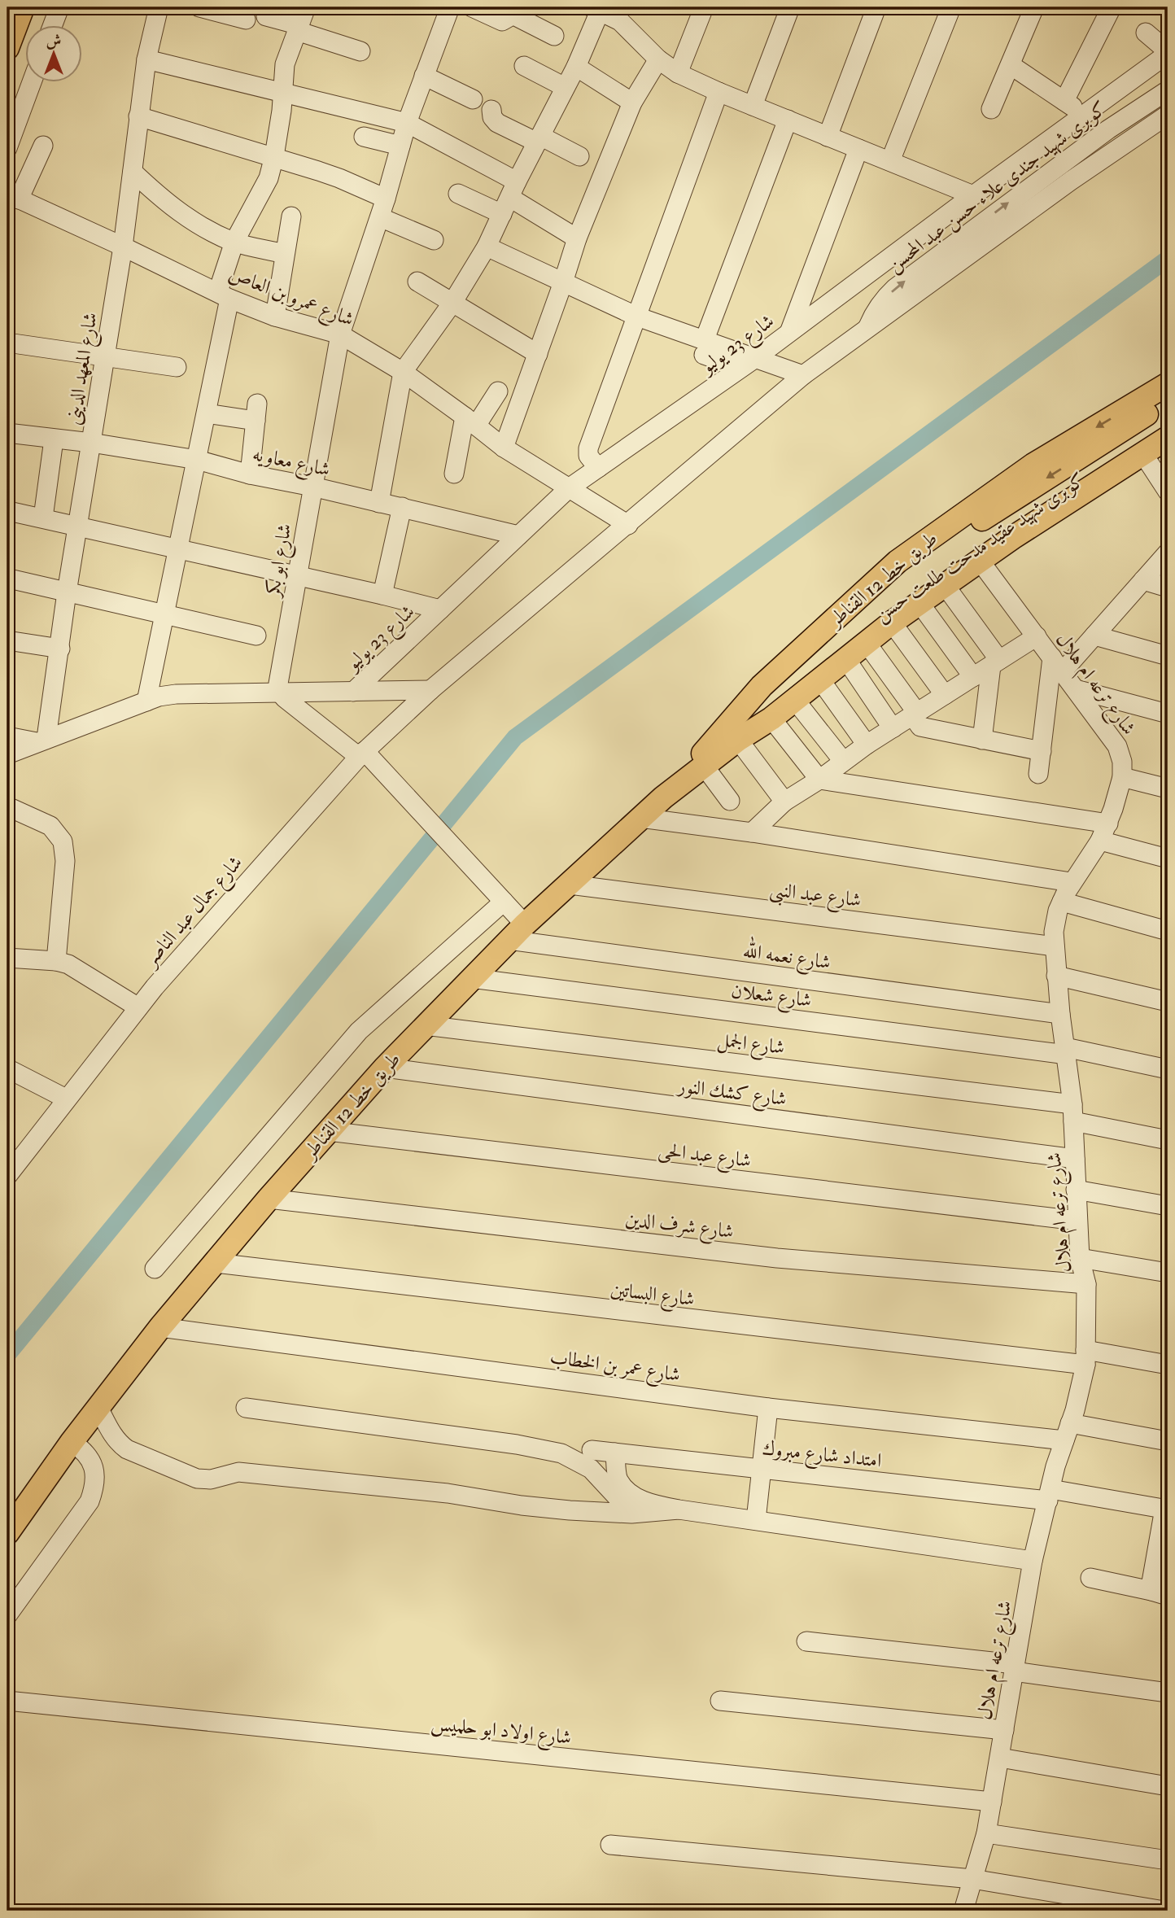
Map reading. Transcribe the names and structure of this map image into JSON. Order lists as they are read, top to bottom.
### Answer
{
  "streets": {
    "main road": ["كوبرى شهيد عقيد مدحت طلعت حسن", "طريق خط 12 القناطر"],
    "street": [
      "كوبرى شهيد جندى علاء حسن عبد المحسن",
      "شارع عمرو بن العاص",
      "شارع 23 يوليو",
      "شارع المعهد الدينى",
      "شارع معاويه",
      "شارع ابو بكر",
      "شارع ترعه ام هلال",
      "شارع عبد النبى",
      "شارع جمال عبد الناصر",
      "شارع نعمه الله",
      "شارع شعلان",
      "شارع الجمل",
      "شارع كشك النور",
      "شارع عبد الحى",
      "شارع شرف الدين",
      "شارع البساتين",
      "شارع عمر بن الخطاب",
      "امتداد شارع مبروك",
      "شارع اولاد ابو حلميس"
    ]
  },
  "crossings": [
    ["شارع عمرو بن العاص", "شارع 23 يوليو"],
    ["شارع عمرو بن العاص", "شارع المعهد الدينى"],
    ["شارع عمرو بن العاص", "شارع ابو بكر"],
    ["شارع 23 يوليو", "شارع معاويه"],
    ["شارع المعهد الدينى", "شارع معاويه"],
    ["شارع معاويه", "شارع ابو بكر"],
    ["كوبرى شهيد عقيد مدحت طلعت حسن", "طريق خط 12 القناطر"],
    ["كوبرى شهيد عقيد مدحت طلعت حسن", "شارع ترعه ام هلال"],
    ["طريق خط 12 القناطر", "شارع ترعه ام هلال"],
    ["طريق خط 12 القناطر", "شارع عبد النبى"],
    ["طريق خط 12 القناطر", "شارع نعمه الله"],
    ["طريق خط 12 القناطر", "شارع شعلان"],
    ["طريق خط 12 القناطر", "شارع الجمل"],
    ["طريق خط 12 القناطر", "شارع كشك النور"],
    ["طريق خط 12 القناطر", "شارع عبد الحى"],
    ["طريق خط 12 القناطر", "شارع شرف الدين"],
    ["طريق خط 12 القناطر", "شارع البساتين"],
    ["طريق خط 12 القناطر", "شارع عمر بن الخطاب"],
    ["شارع ترعه ام هلال", "شارع عبد النبى"],
    ["شارع ترعه ام هلال", "شارع نعمه الله"],
    ["شارع ترعه ام هلال", "شارع شعلان"],
    ["شارع ترعه ام هلال", "شارع الجمل"],
    ["شارع ترعه ام هلال", "شارع كشك النور"],
    ["شارع ترعه ام هلال", "شارع عبد الحى"],
    ["شارع ترعه ام هلال", "شارع شرف الدين"],
    ["شارع ترعه ام هلال", "شارع البساتين"],
    ["شارع ترعه ام هلال", "شارع عمر بن الخطاب"],
    ["شارع ترعه ام هلال", "امتداد شارع مبروك"],
    ["شارع ترعه ام هلال", "شارع اولاد ابو حلميس"]
  ],
  "north": "top"
}
